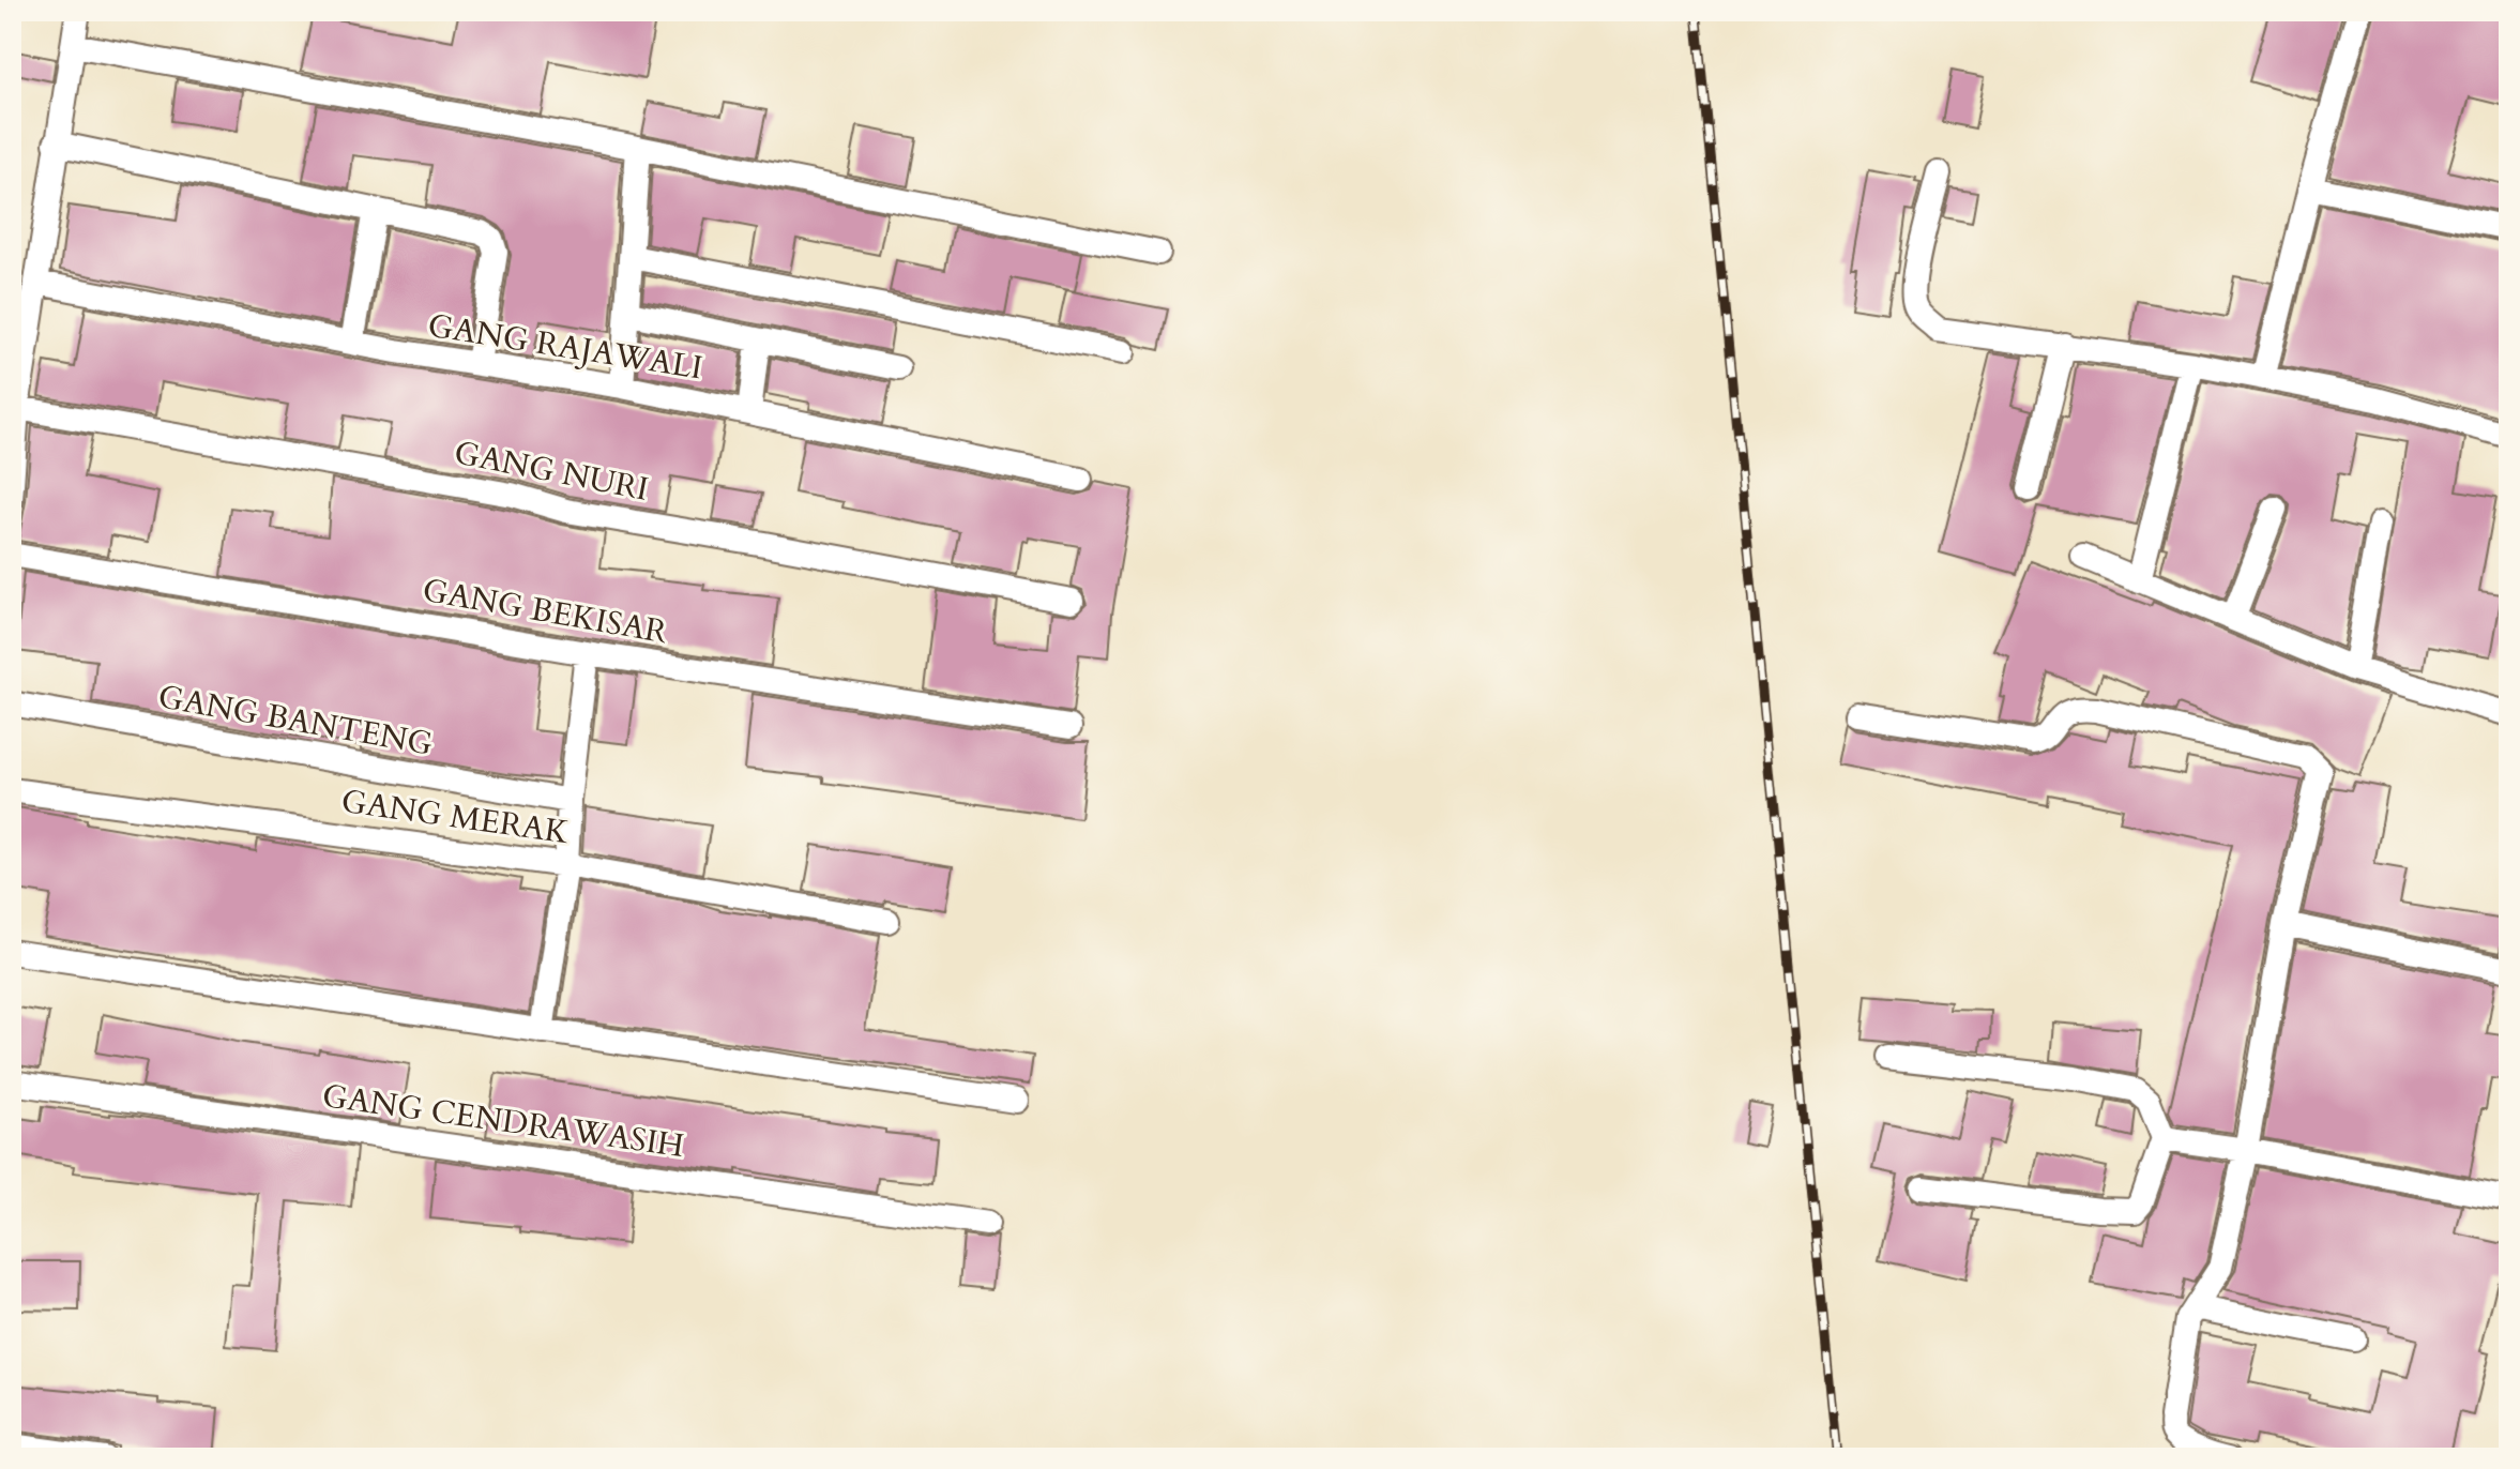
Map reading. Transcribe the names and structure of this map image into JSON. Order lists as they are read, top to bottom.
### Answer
{
  "streets": {
    "street": [
      "GANG RAJAWALI",
      "GANG NURI",
      "GANG BEKISAR",
      "GANG BANTENG",
      "GANG MERAK",
      "GANG CENDRAWASIH"
    ]
  }
}
